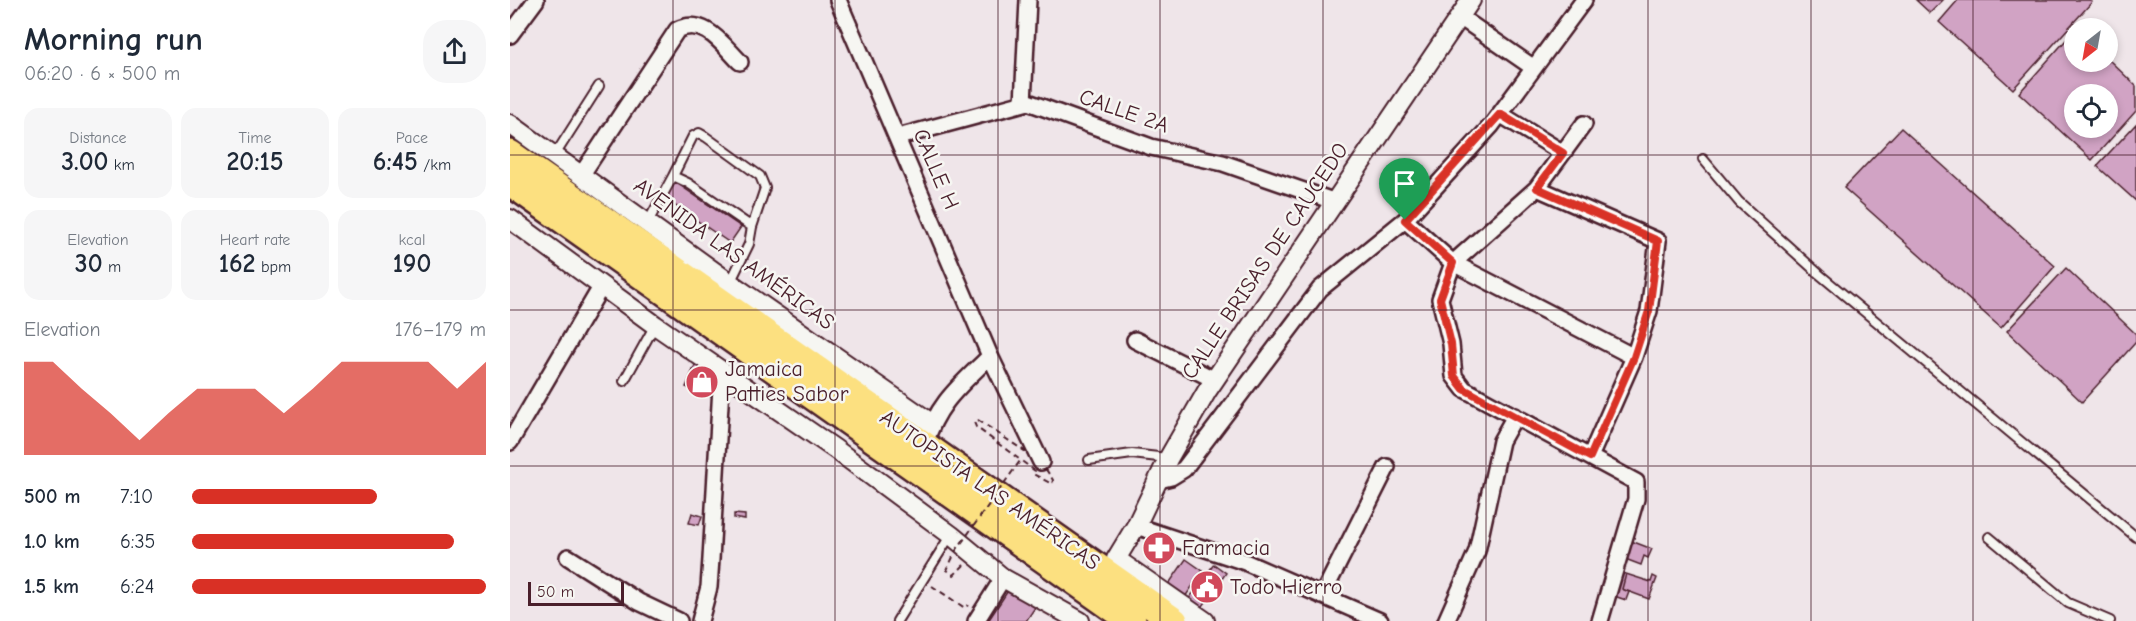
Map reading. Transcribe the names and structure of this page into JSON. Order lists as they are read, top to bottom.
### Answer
{
  "streets": {
    "highway": ["AUTOPISTA LAS AMÉRICAS"],
    "street": [
      "CALLE 2A",
      "CALLE H",
      "AVENIDA LAS AMÉRICAS",
      "CALLE BRISAS DE CAUCEDO"
    ]
  },
  "crossings": [
    ["CALLE 2A", "CALLE H"],
    ["CALLE 2A", "CALLE BRISAS DE CAUCEDO"],
    ["AVENIDA LAS AMÉRICAS", "AUTOPISTA LAS AMÉRICAS"]
  ],
  "places": {
    "shop": ["Jamaica Patties Sabor"],
    "pharmacy": ["Farmacia"],
    "public building": ["Todo Hierro"]
  },
  "scale_bar": "50 m",
  "north": "bottom left",
  "page": {
    "heading": ["Morning run", "06:20 · 6 × 500 m"],
    "stats": [
      ["Distance", "3.00 km"],
      ["Time", "20:15"],
      ["Pace", "6:45 /km"],
      ["Elevation", "30 m"],
      ["Heart rate", "162 bpm"],
      ["kcal", "190"]
    ],
    "chart": ["Elevation", "176–179 m"],
    "list": [
      {
        "name": "500 m",
        "note": "7:10"
      },
      {
        "name": "1.0 km",
        "note": "6:35"
      },
      {
        "name": "1.5 km",
        "note": "6:24"
      }
    ],
    "scale": "50 m"
  }
}
